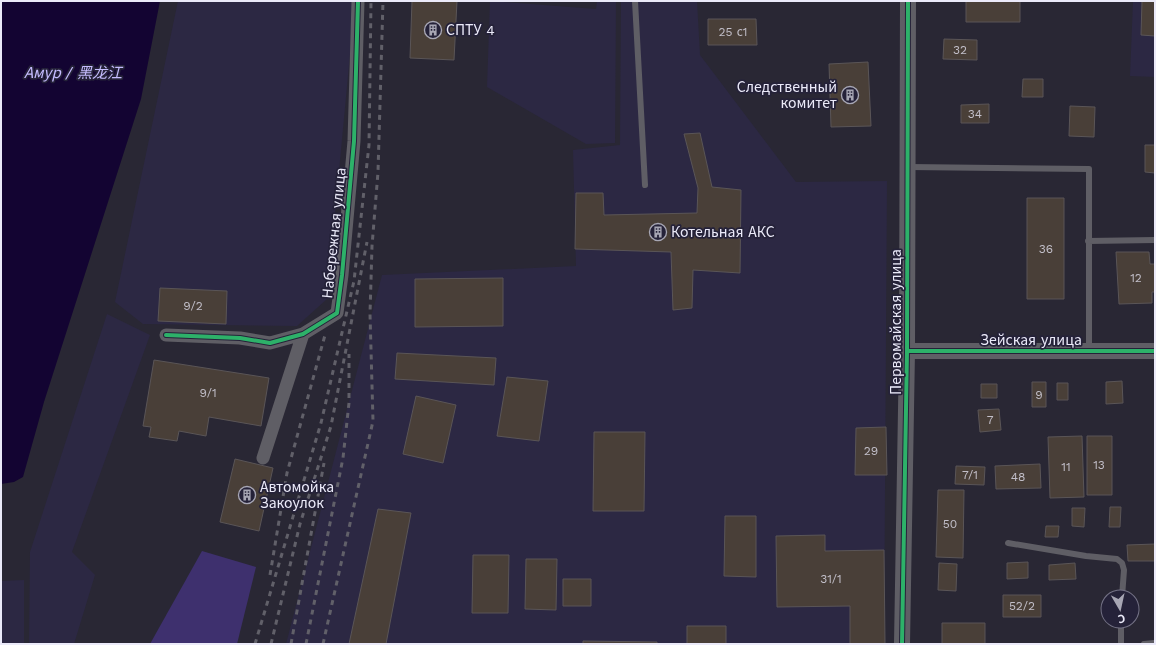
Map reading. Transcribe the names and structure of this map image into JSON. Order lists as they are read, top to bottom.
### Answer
{
  "streets": {
    "street": ["Набережная улица", "Первомайская улица", "Зейская улица"]
  },
  "crossings": [
    ["Первомайская улица", "Зейская улица"]
  ],
  "water": ["Амур / 黑龙江"],
  "places": {
    "building": [
      "СПТУ 4",
      "Следственный комитет",
      "Котельная АКС",
      "Автомойка Закоулок"
    ]
  },
  "house_numbers": [
    "25 с1",
    "32",
    "34",
    "36",
    "12",
    "9/2",
    "9/1",
    "9",
    "7",
    "29",
    "13",
    "11",
    "7/1",
    "48",
    "50",
    "31/1",
    "52/2"
  ],
  "north": "bottom"
}
